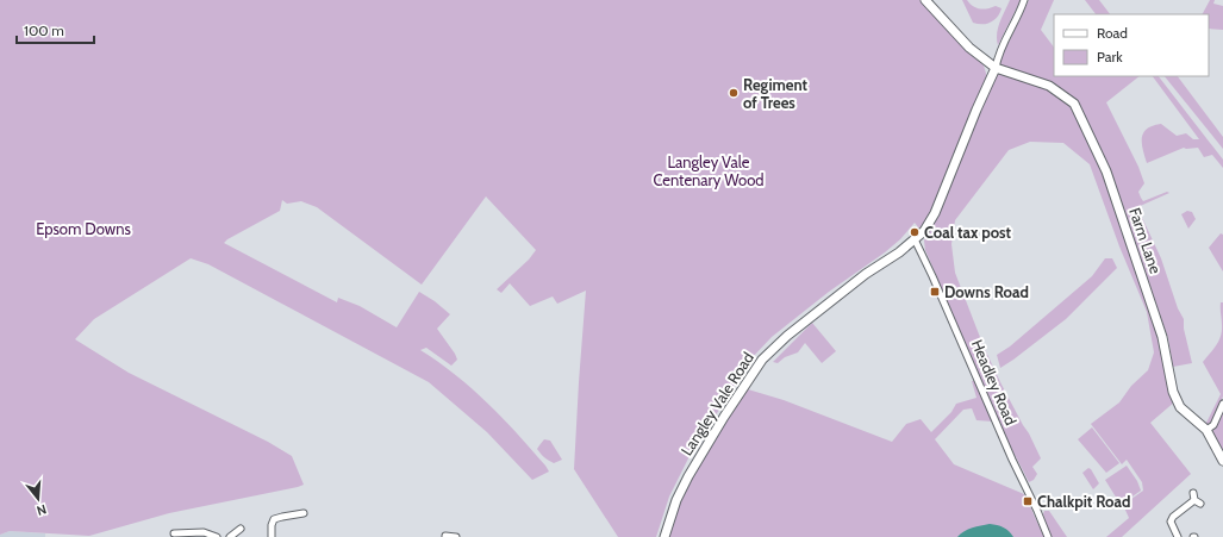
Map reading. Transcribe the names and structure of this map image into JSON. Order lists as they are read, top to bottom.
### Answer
{
  "streets": {
    "street": ["Farm Lane", "Headley Road", "Langley Vale Road"]
  },
  "crossings": [
    ["Headley Road", "Langley Vale Road"]
  ],
  "parks": ["Langley Vale Centenary Wood", "Epsom Downs"],
  "places": {
    "other": ["Regiment of Trees", "Coal tax post"],
    "transit": ["Downs Road", "Chalkpit Road"]
  },
  "legend": ["Road", "Park"],
  "scale_bar": "100 m",
  "north": "bottom"
}
